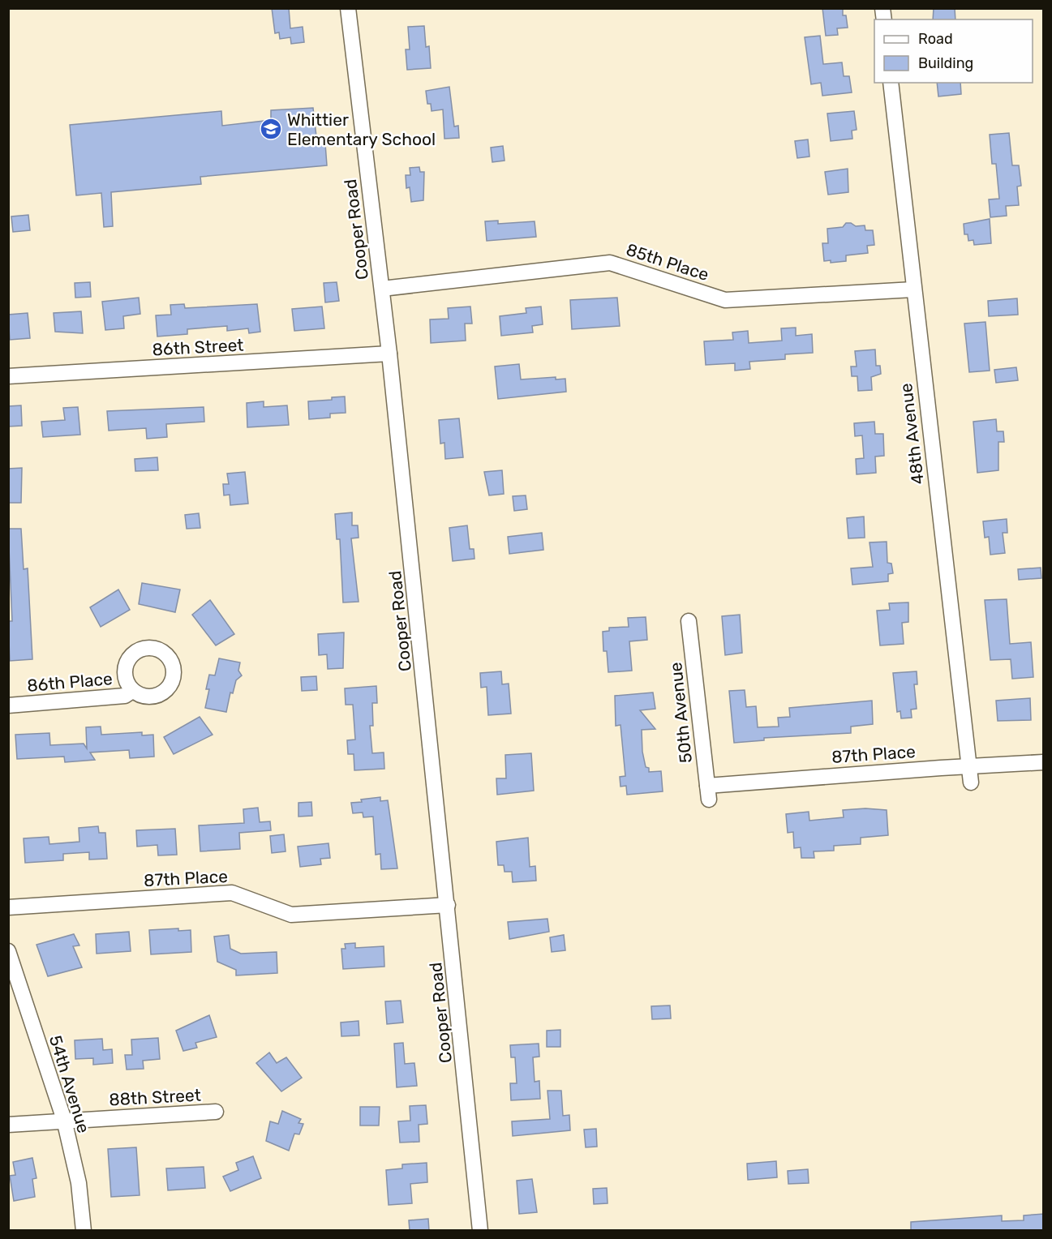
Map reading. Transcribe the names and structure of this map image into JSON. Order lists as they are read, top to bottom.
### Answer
{
  "streets": {
    "street": [
      "Cooper Road",
      "85th Place",
      "86th Street",
      "48th Avenue",
      "86th Place",
      "50th Avenue",
      "87th Place",
      "54th Avenue",
      "88th Street"
    ]
  },
  "crossings": [
    ["Cooper Road", "85th Place"],
    ["Cooper Road", "86th Street"],
    ["Cooper Road", "87th Place"],
    ["85th Place", "48th Avenue"],
    ["48th Avenue", "87th Place"],
    ["50th Avenue", "87th Place"],
    ["54th Avenue", "88th Street"]
  ],
  "places": {
    "school or university": ["Whittier Elementary School"]
  },
  "legend": ["Road", "Building"]
}
